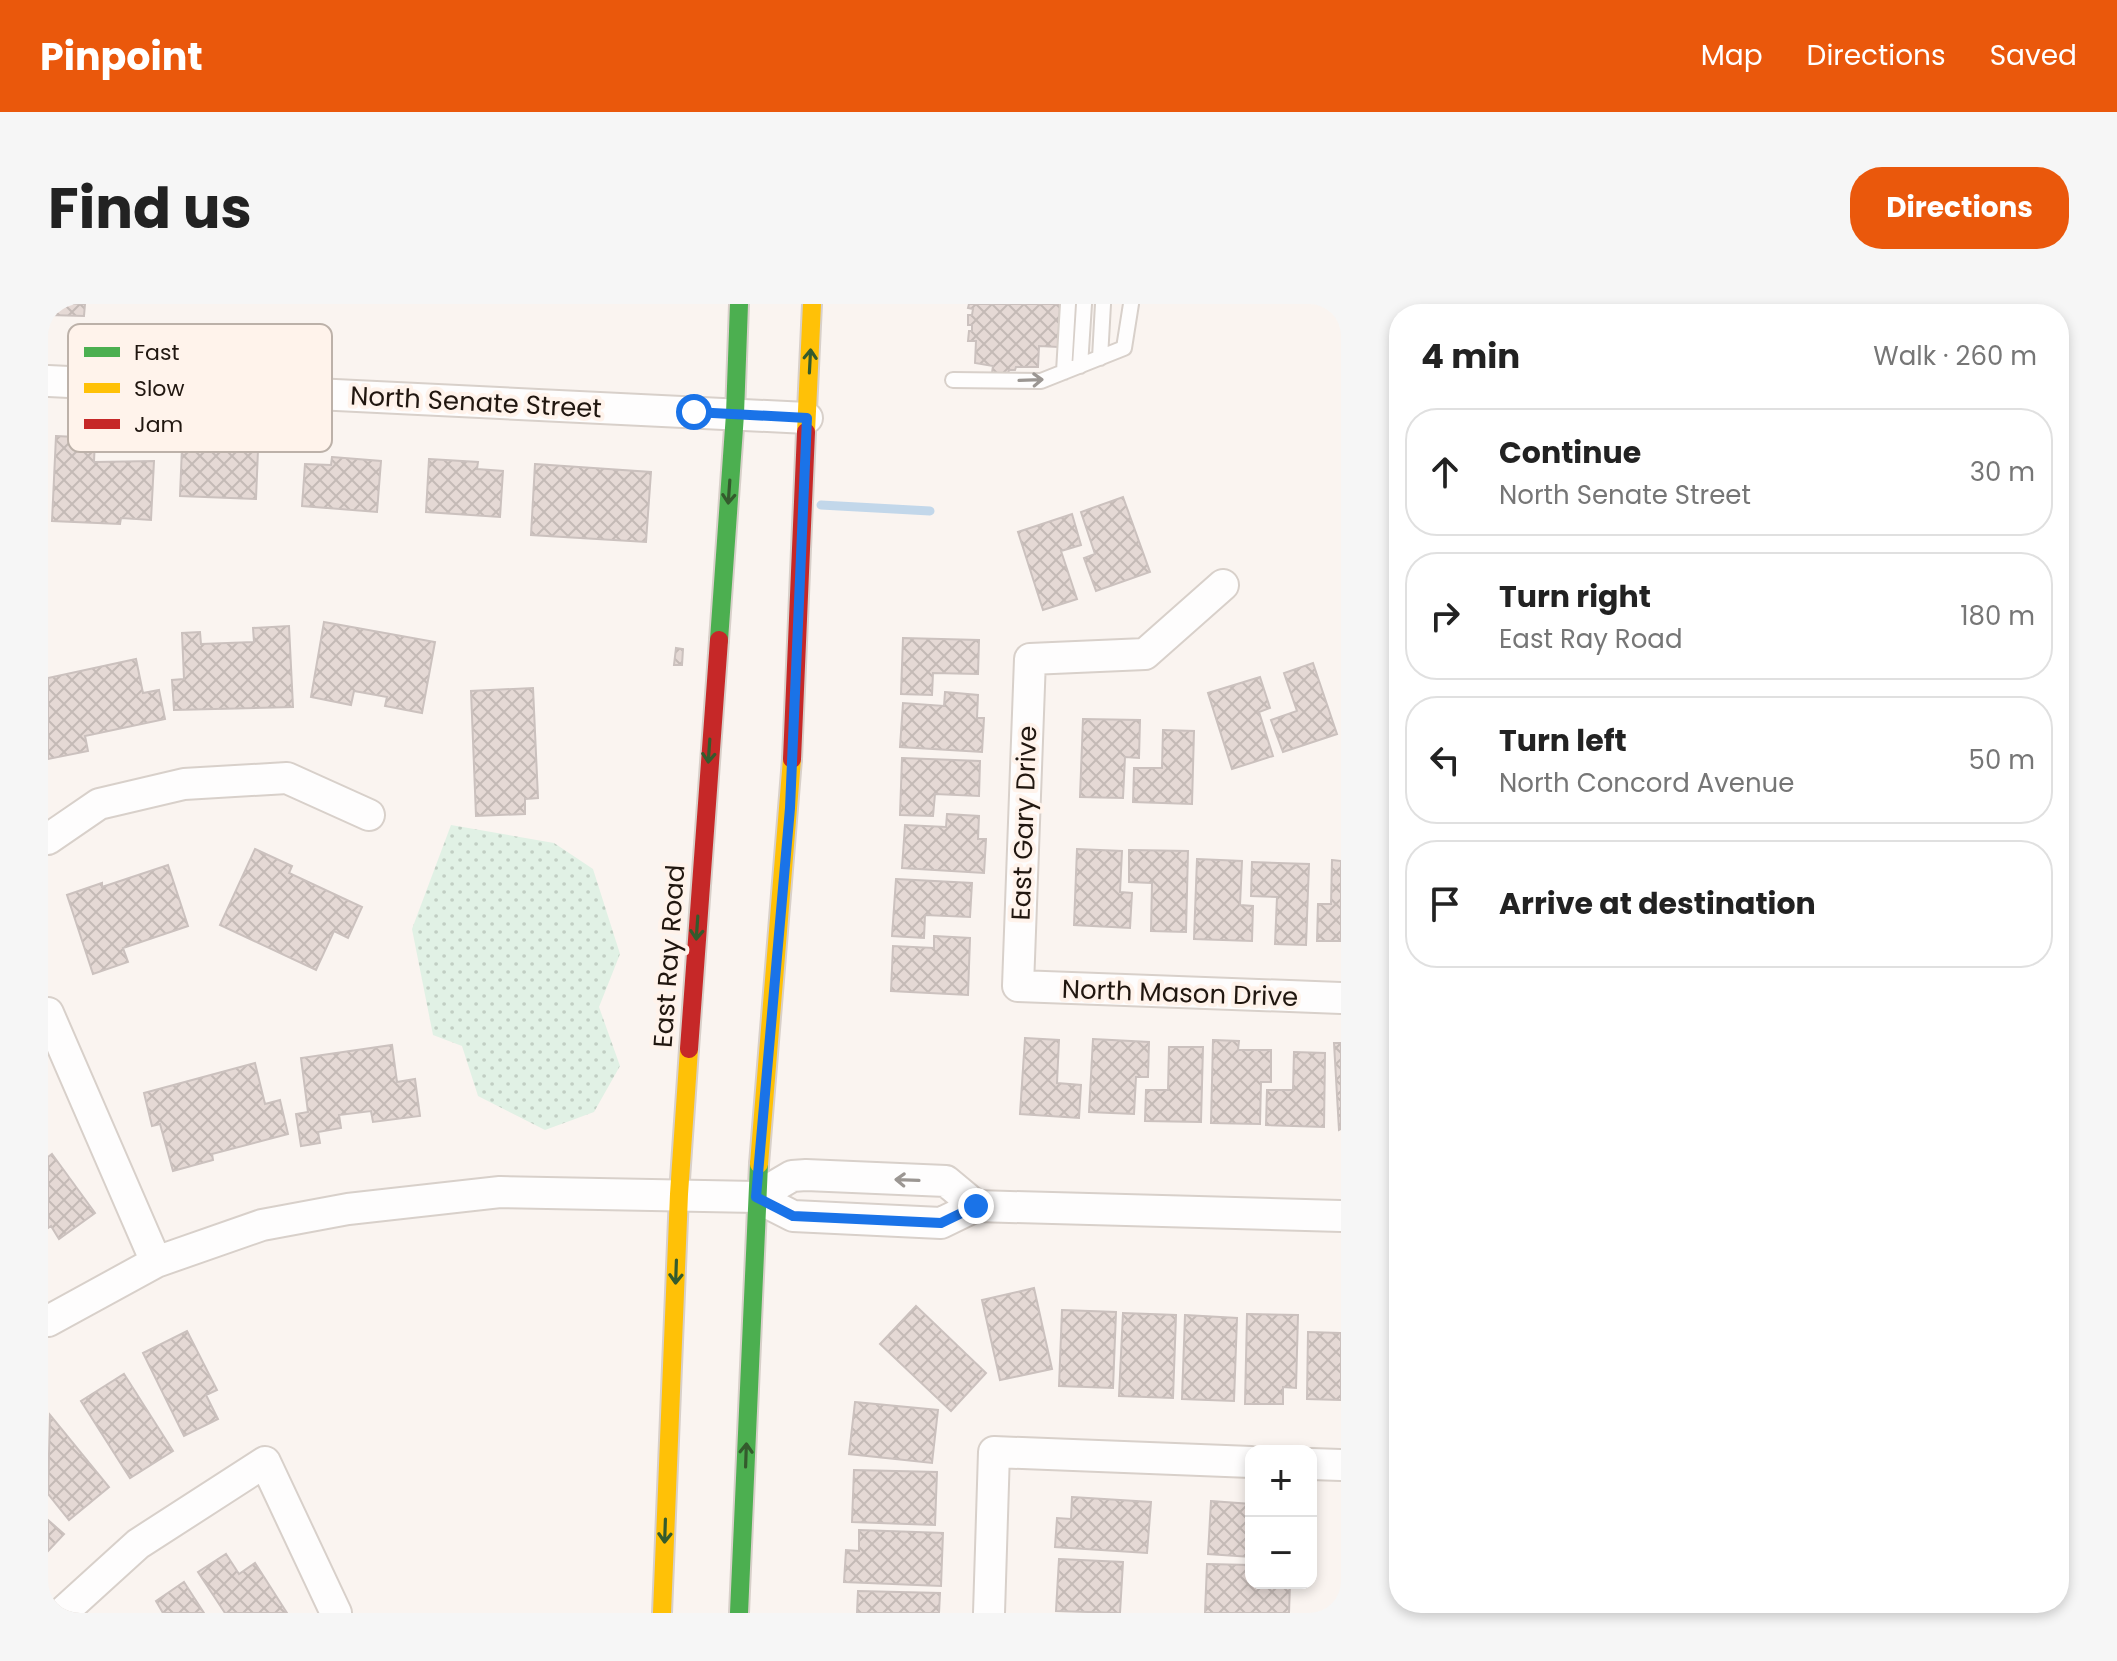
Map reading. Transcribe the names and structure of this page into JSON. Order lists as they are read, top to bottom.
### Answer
{
  "streets": {
    "main road": ["East Ray Road"],
    "street": ["North Senate Street", "East Gary Drive", "North Mason Drive"]
  },
  "crossings": [
    ["North Senate Street", "East Ray Road"],
    ["East Gary Drive", "North Mason Drive"]
  ],
  "legend": ["Fast", "Slow", "Jam"],
  "page": {
    "header": "Pinpoint",
    "nav": ["Map", "Directions", "Saved"],
    "title": "Find us",
    "buttons": "Directions",
    "heading": ["4 min", "Walk · 260 m"],
    "list": [
      ["Continue", "North Senate Street", "30 m"],
      ["Turn right", "East Ray Road", "180 m"],
      ["Turn left", "North Concord Avenue", "50 m"],
      "Arrive at destination"
    ],
    "map_buttons": ["+", "−"]
  }
}
